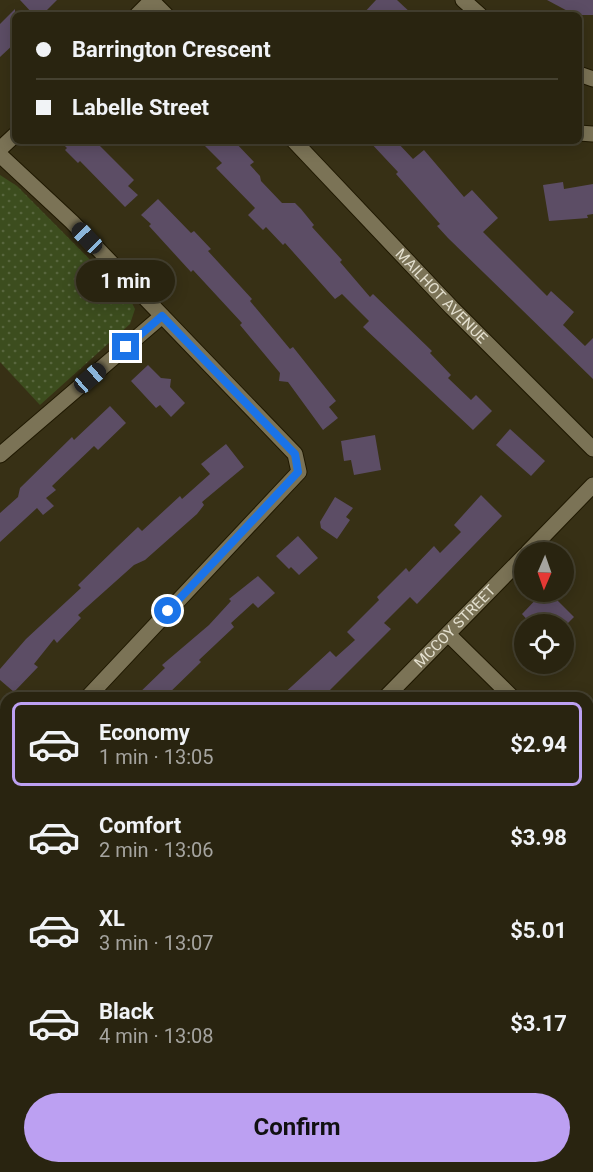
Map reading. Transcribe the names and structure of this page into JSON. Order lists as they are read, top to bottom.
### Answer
{
  "streets": {
    "street": ["MAILHOT AVENUE", "MCCOY STREET"]
  },
  "north": "bottom",
  "page": {
    "banner": ["Barrington Crescent", "Labelle Street"],
    "bubble": "1 min",
    "list": [
      {
        "name": "Economy",
        "note": "1 min · 13:05",
        "value": "$2.94"
      },
      {
        "name": "Comfort",
        "note": "2 min · 13:06",
        "value": "$3.98"
      },
      {
        "name": "XL",
        "note": "3 min · 13:07",
        "value": "$5.01"
      },
      {
        "name": "Black",
        "note": "4 min · 13:08",
        "value": "$3.17"
      }
    ],
    "buttons": "Confirm"
  }
}
